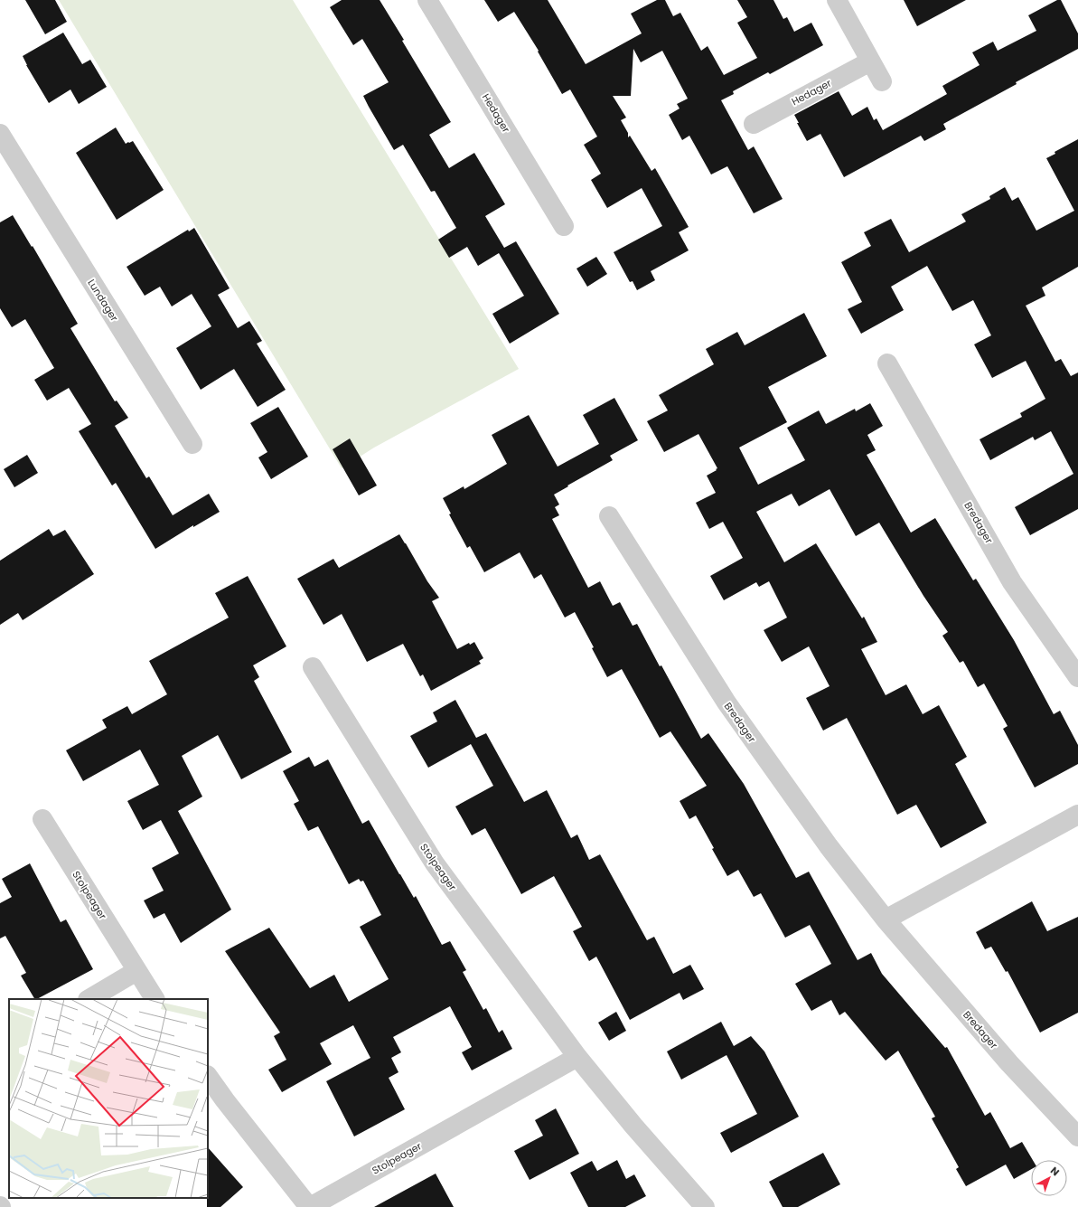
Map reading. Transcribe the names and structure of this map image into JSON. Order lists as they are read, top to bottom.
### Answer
{
  "streets": {
    "street": [
      "Hedager",
      "Lundager",
      "Bredager",
      "Stolpeager"
    ]
  },
  "north": "top right"
}
